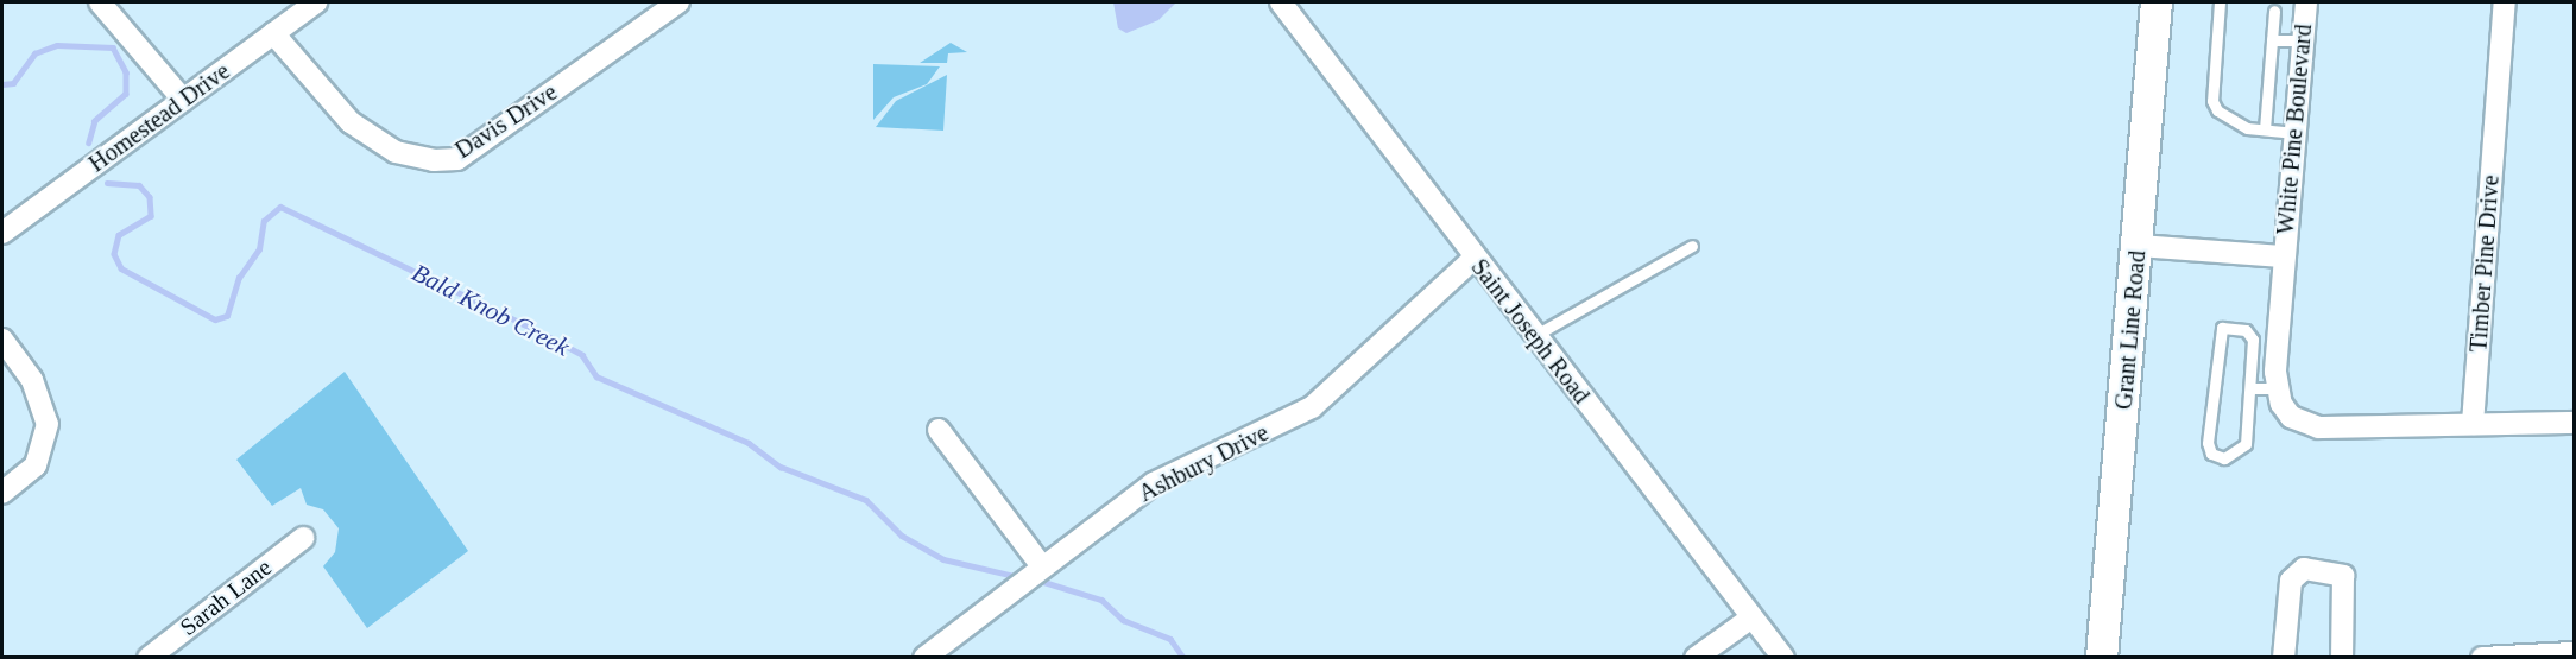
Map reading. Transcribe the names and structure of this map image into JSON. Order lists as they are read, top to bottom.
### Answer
{
  "streets": {
    "main road": ["Grant Line Road"],
    "street": [
      "Homestead Drive",
      "Davis Drive",
      "White Pine Boulevard",
      "Timber Pine Drive",
      "Saint Joseph Road",
      "Ashbury Drive",
      "Sarah Lane"
    ]
  },
  "crossings": [
    ["Homestead Drive", "Davis Drive"],
    ["White Pine Boulevard", "Grant Line Road"],
    ["Saint Joseph Road", "Ashbury Drive"]
  ],
  "water": ["Bald Knob Creek"]
}
